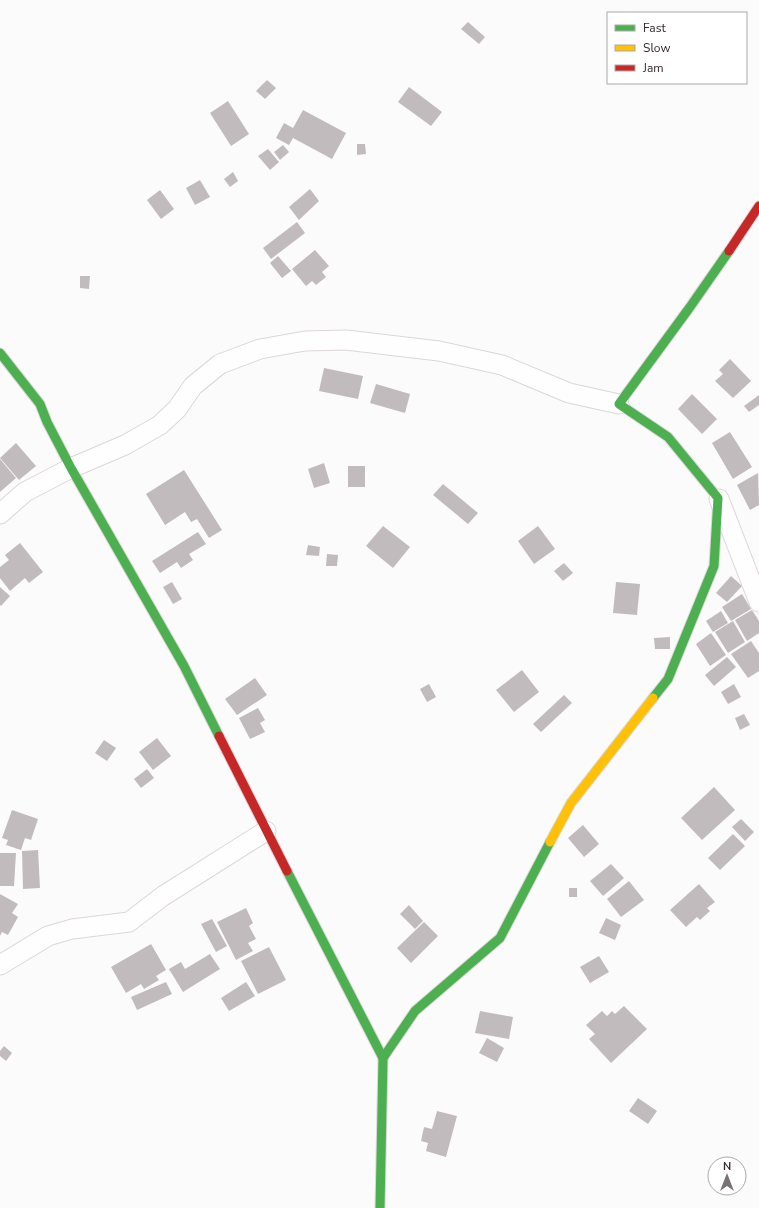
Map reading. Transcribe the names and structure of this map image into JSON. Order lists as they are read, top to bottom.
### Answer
{
  "legend": ["Fast", "Slow", "Jam"],
  "north": "top"
}
